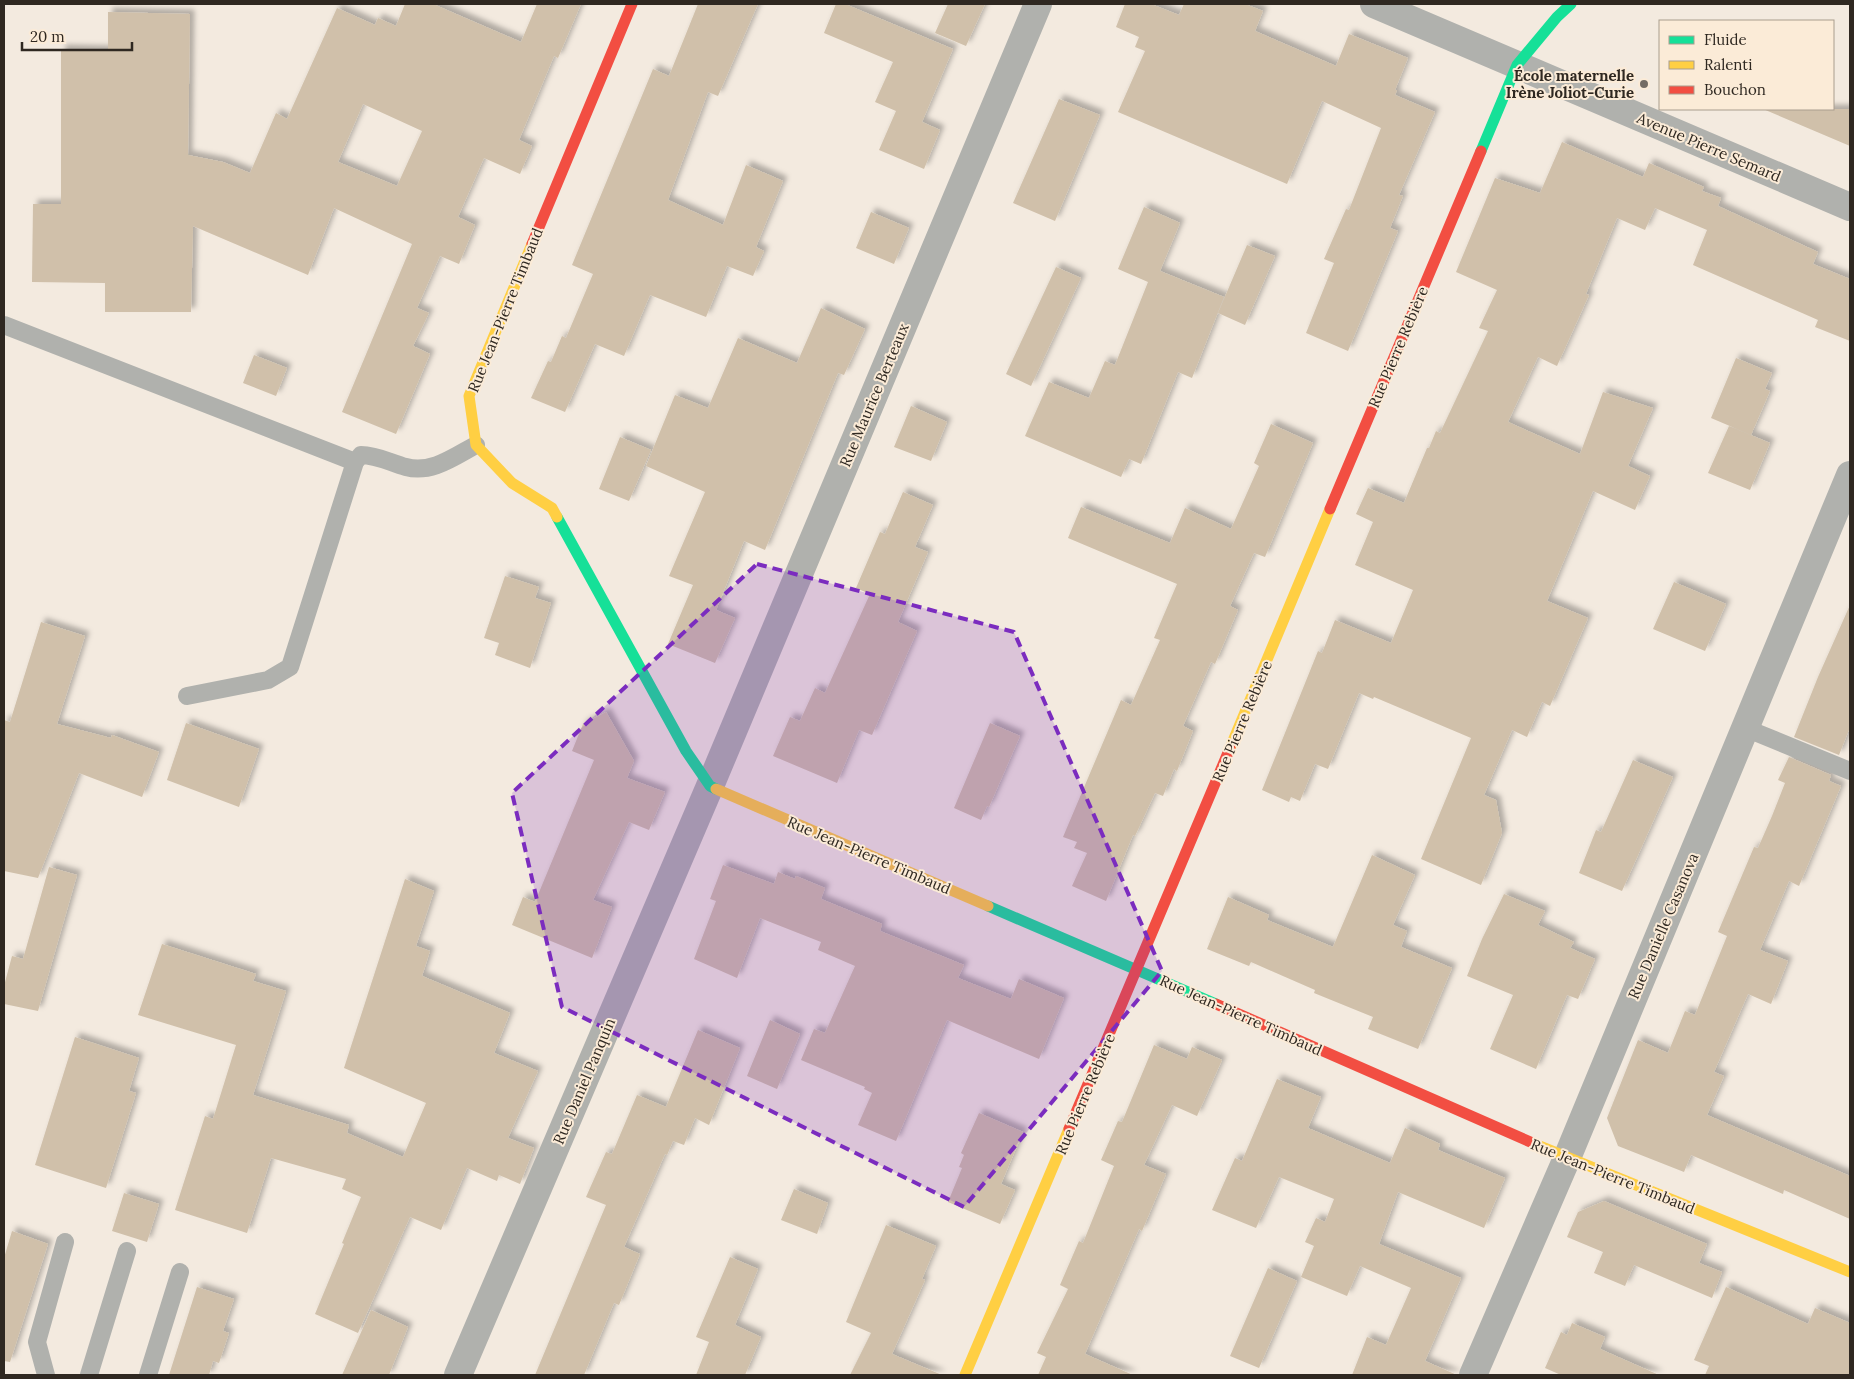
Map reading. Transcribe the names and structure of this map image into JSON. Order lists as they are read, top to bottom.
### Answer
{
  "streets": {
    "street": [
      "Avenue Pierre Semard",
      "Rue Jean-Pierre Timbaud",
      "Rue Pierre Rebière",
      "Rue Maurice Berteaux",
      "Rue Danielle Casanova",
      "Rue Daniel Panquin"
    ]
  },
  "crossings": [
    ["Avenue Pierre Semard", "Rue Pierre Rebière"],
    ["Rue Jean-Pierre Timbaud", "Rue Pierre Rebière"],
    ["Rue Jean-Pierre Timbaud", "Rue Maurice Berteaux"],
    ["Rue Jean-Pierre Timbaud", "Rue Danielle Casanova"],
    ["Rue Jean-Pierre Timbaud", "Rue Daniel Panquin"],
    ["Rue Maurice Berteaux", "Rue Daniel Panquin"]
  ],
  "places": ["École maternelle Irène Joliot-Curie"],
  "legend": ["Fluide", "Ralenti", "Bouchon"],
  "scale_bar": "20 m"
}
